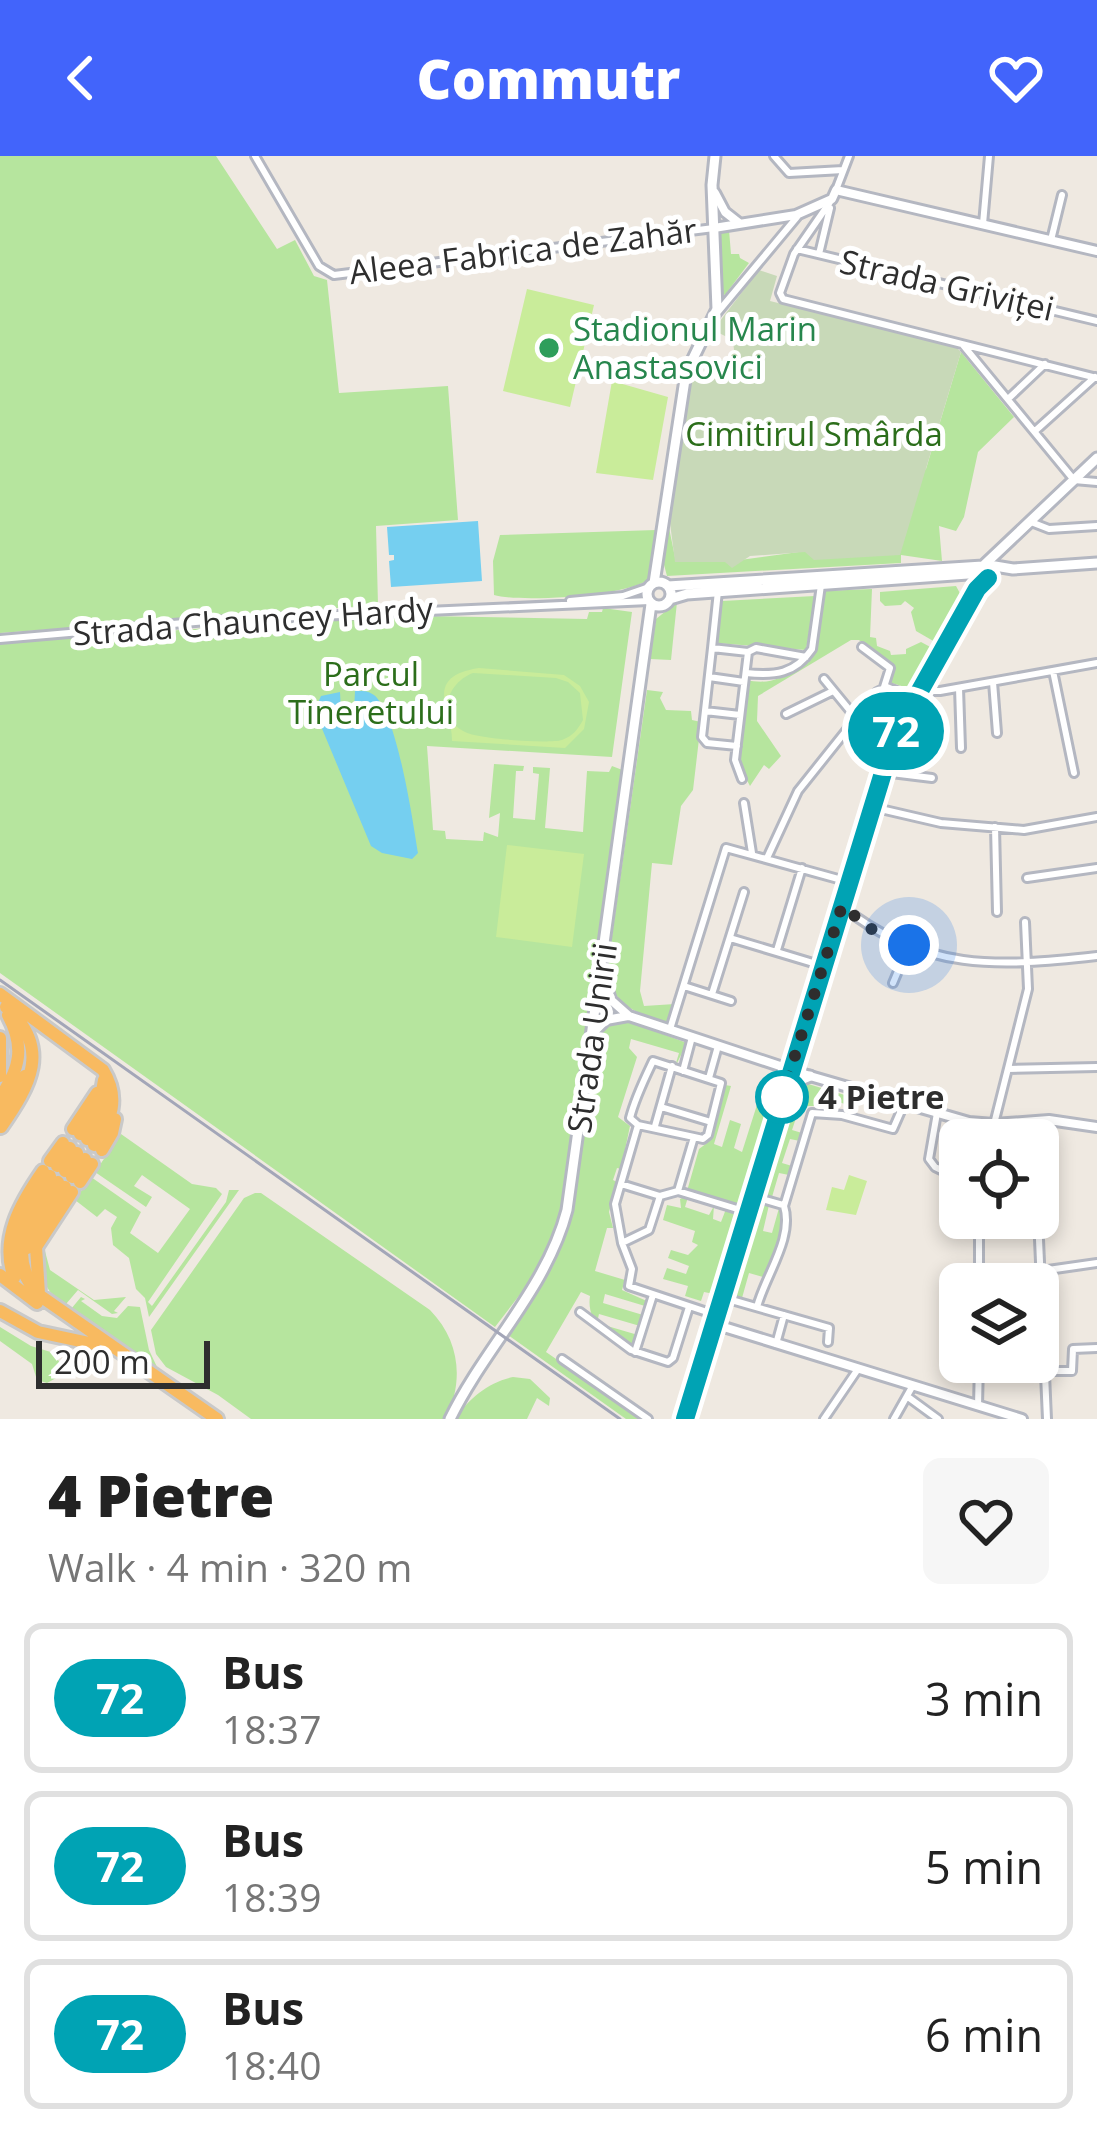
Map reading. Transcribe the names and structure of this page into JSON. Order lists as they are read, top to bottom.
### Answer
{
  "streets": {
    "main road": ["Strada Unirii"],
    "street": ["Aleea Fabrica de Zahăr", "Strada Griviței", "Strada Chauncey Hardy"]
  },
  "crossings": [
    ["Strada Chauncey Hardy", "Strada Unirii"]
  ],
  "parks": ["Cimitirul Smârda", "Parcul Tineretului"],
  "places": ["Stadionul Marin Anastasovici", "4 Pietre"],
  "lines": ["bus line 72"],
  "scale_bar": "200 m",
  "page": {
    "header": "Commutr",
    "on_map": "72",
    "scale": "200 m",
    "heading": ["4 Pietre", "Walk · 4 min · 320 m"],
    "list": [
      {
        "mark": "72",
        "name": "Bus",
        "note": "18:37",
        "value": "3 min"
      },
      {
        "mark": "72",
        "name": "Bus",
        "note": "18:39",
        "value": "5 min"
      },
      {
        "mark": "72",
        "name": "Bus",
        "note": "18:40",
        "value": "6 min"
      }
    ]
  }
}
